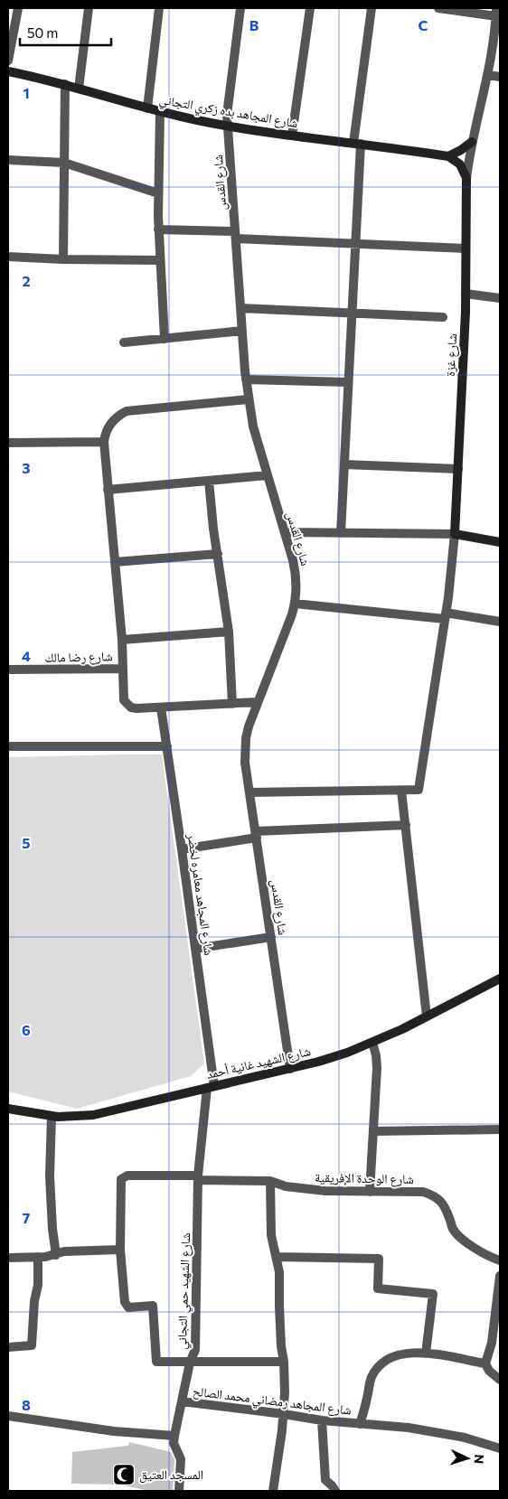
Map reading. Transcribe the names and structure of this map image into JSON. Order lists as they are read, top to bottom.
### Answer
{
  "streets": {
    "street": [
      "شارع المجاهد بده زكري التجاني",
      "شارع القدس",
      "شارع غزة",
      "شارع رضا مالك",
      "شارع المجاهد معامره لخضر",
      "شارع الشهيد غانية أحمد",
      "شارع الوحدة الإفريقية",
      "شارع الشهيد حمي التجاني",
      "شارع المجاهد رمضاني محمد الصالح"
    ]
  },
  "crossings": [
    ["شارع المجاهد بده زكري التجاني", "شارع القدس"],
    ["شارع القدس", "شارع الشهيد غانية أحمد"],
    ["شارع المجاهد معامره لخضر", "شارع الشهيد غانية أحمد"],
    ["شارع المجاهد معامره لخضر", "شارع الشهيد حمي التجاني"],
    ["شارع الشهيد غانية أحمد", "شارع الشهيد حمي التجاني"],
    ["شارع الوحدة الإفريقية", "شارع الشهيد حمي التجاني"],
    ["شارع الشهيد حمي التجاني", "شارع المجاهد رمضاني محمد الصالح"]
  ],
  "places": {
    "mosque": ["المسجد العتيق"]
  },
  "scale_bar": "50 m",
  "north": "right",
  "grid": {
    "columns": ["B", "C"],
    "rows": [
      "1",
      "2",
      "3",
      "4",
      "5",
      "6",
      "7",
      "8"
    ]
  }
}
